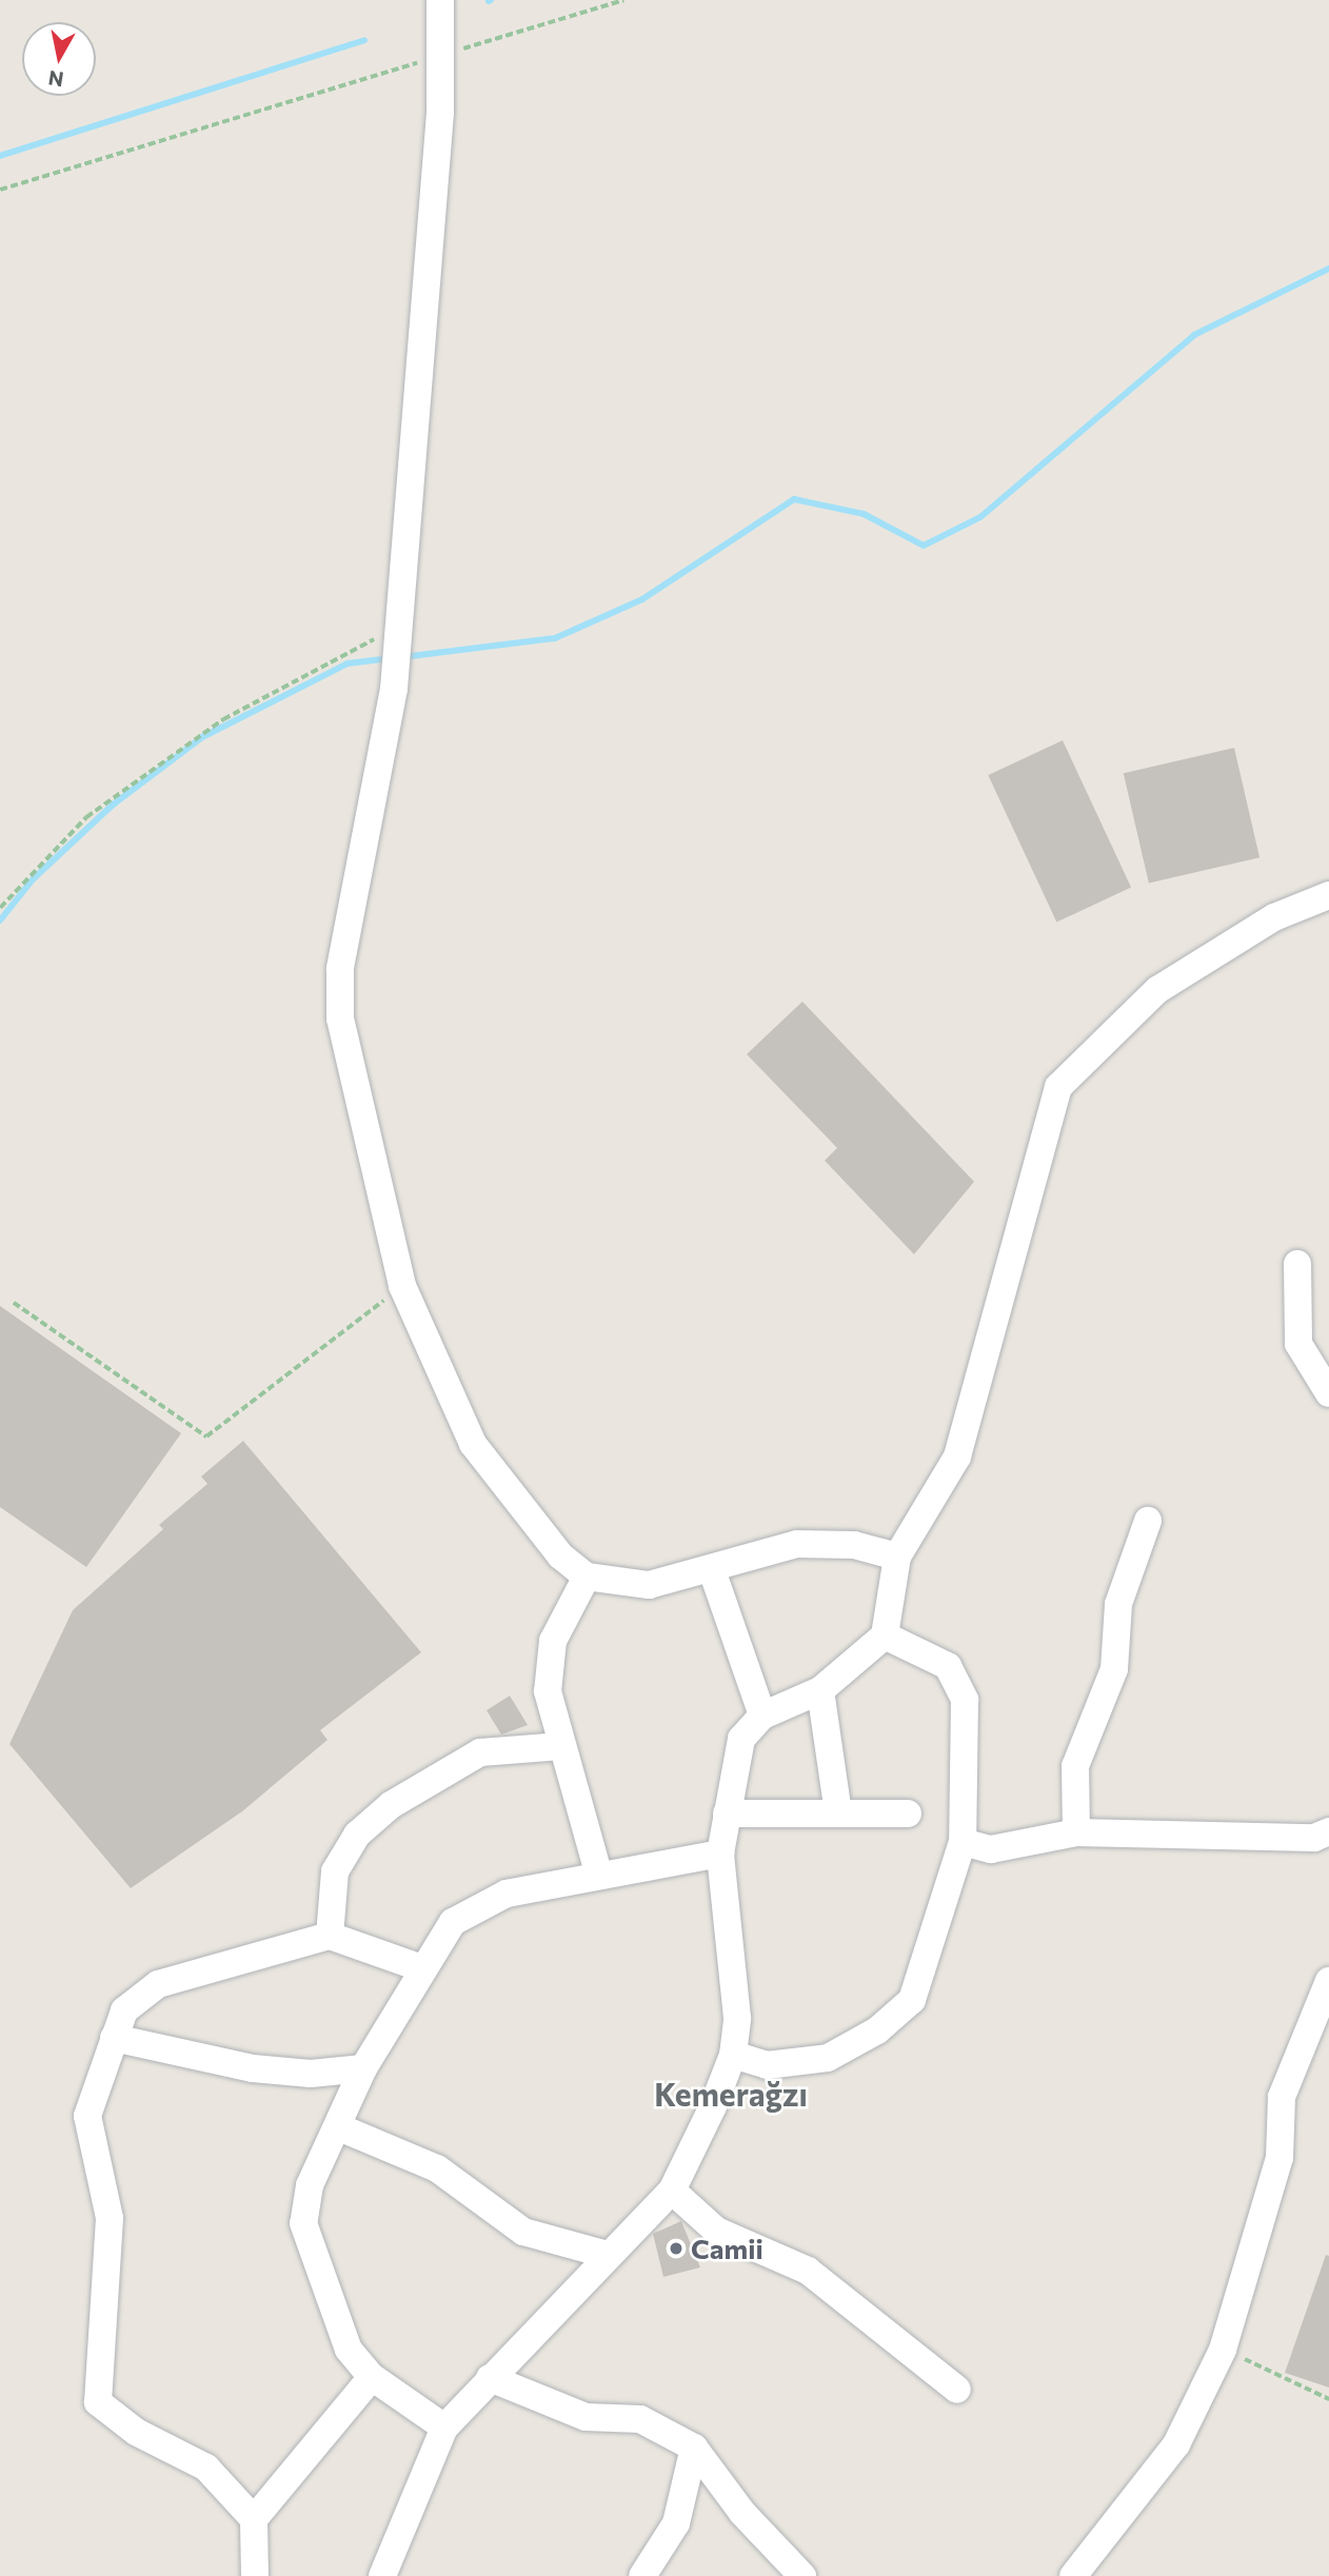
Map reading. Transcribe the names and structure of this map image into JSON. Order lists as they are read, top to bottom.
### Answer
{
  "districts": ["Kemerağzı"],
  "places": ["Camii"],
  "north": "bottom"
}
